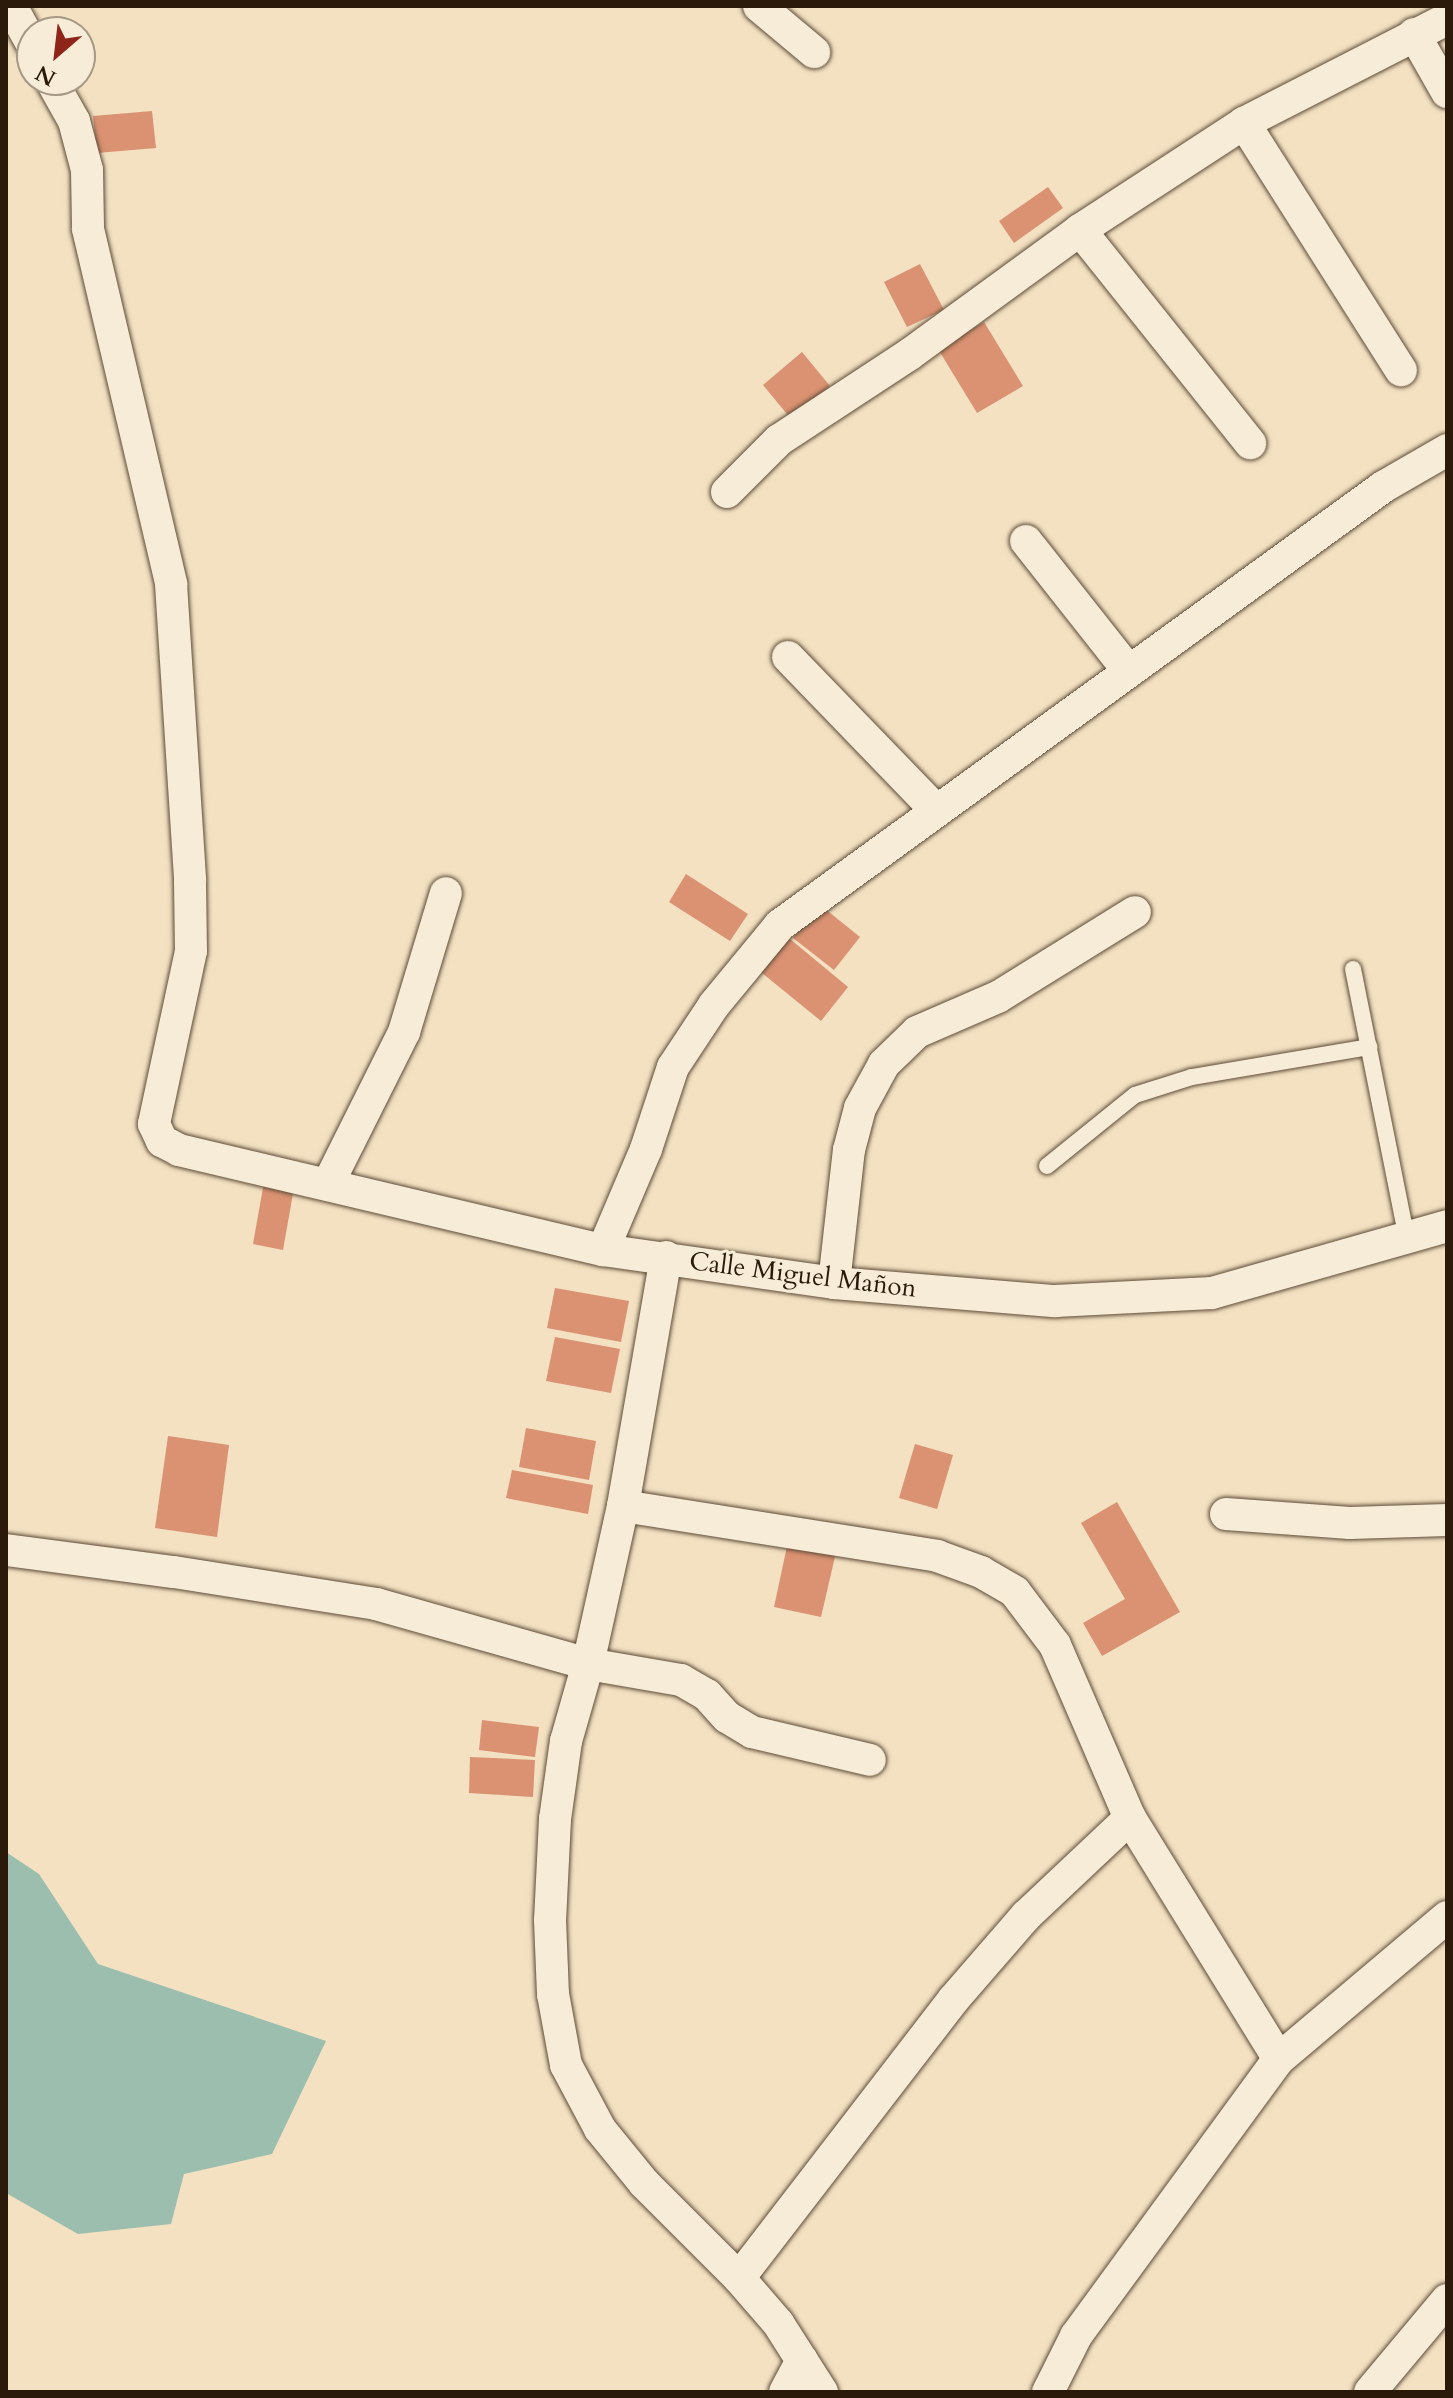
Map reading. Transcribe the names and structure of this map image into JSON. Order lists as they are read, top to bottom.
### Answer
{
  "streets": {
    "street": ["Calle Miguel Mañon"]
  },
  "north": "bottom left"
}
